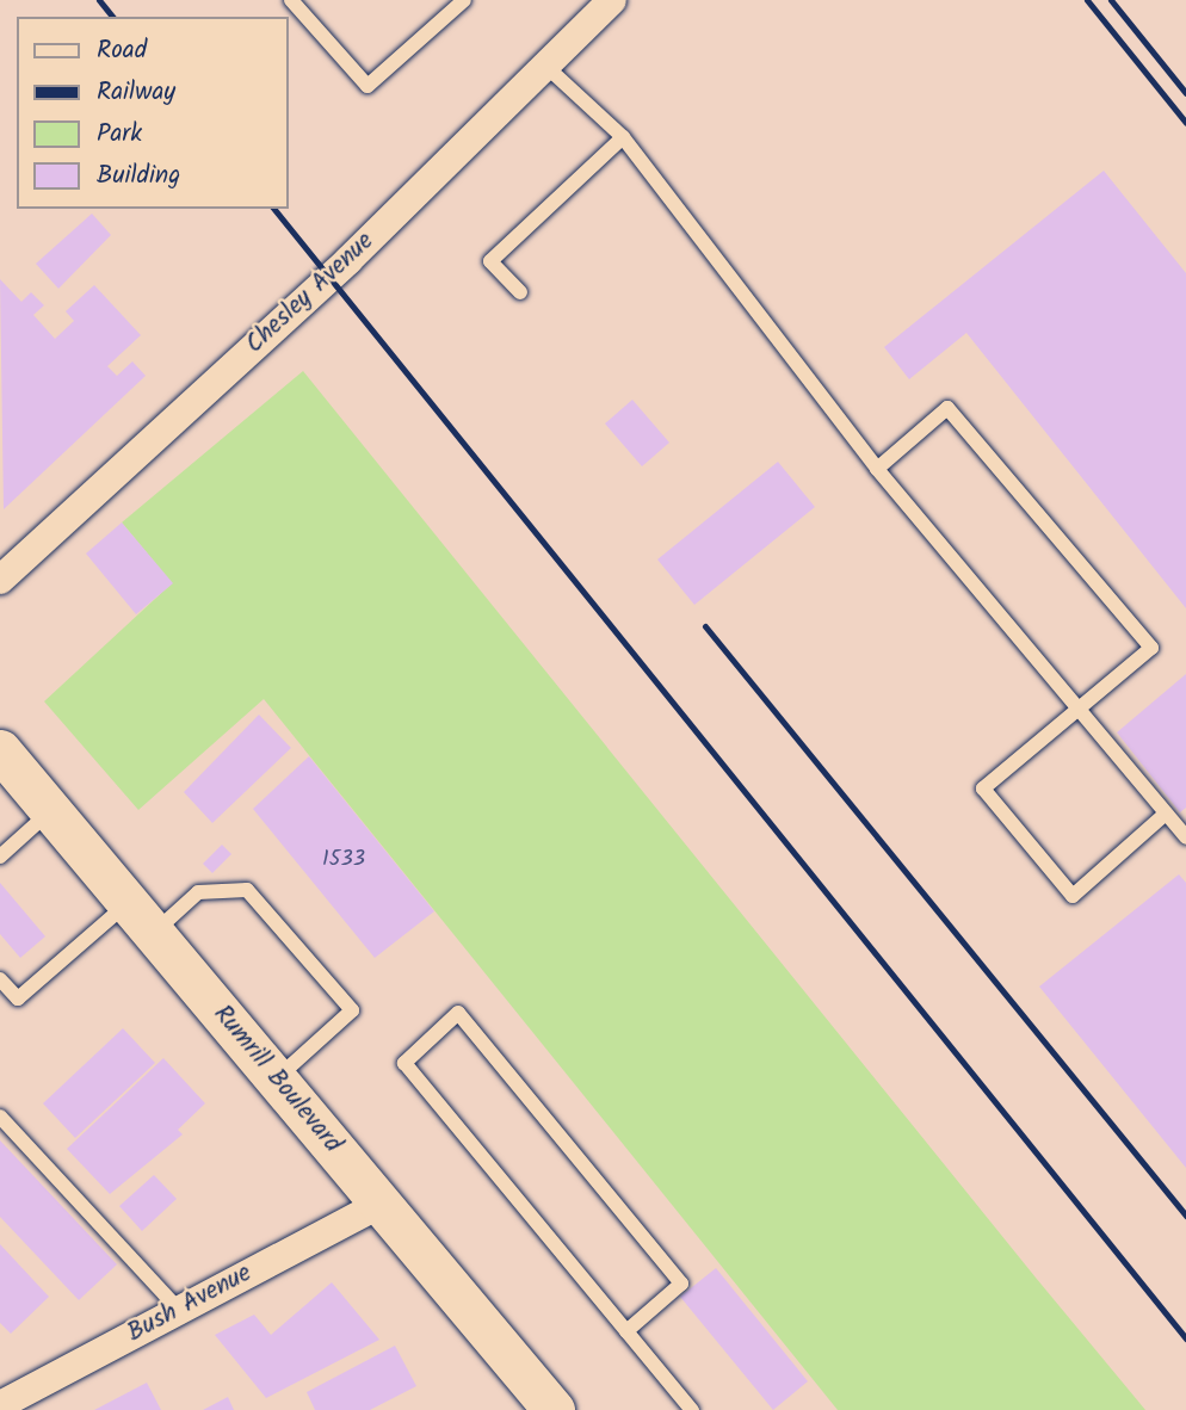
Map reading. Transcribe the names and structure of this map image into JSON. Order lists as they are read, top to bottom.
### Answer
{
  "streets": {
    "main road": ["Rumrill Boulevard"],
    "street": ["Chesley Avenue", "Bush Avenue"]
  },
  "crossings": [
    ["Rumrill Boulevard", "Bush Avenue"]
  ],
  "house_numbers": ["1533"],
  "legend": [
    "Road",
    "Railway",
    "Park",
    "Building"
  ]
}
